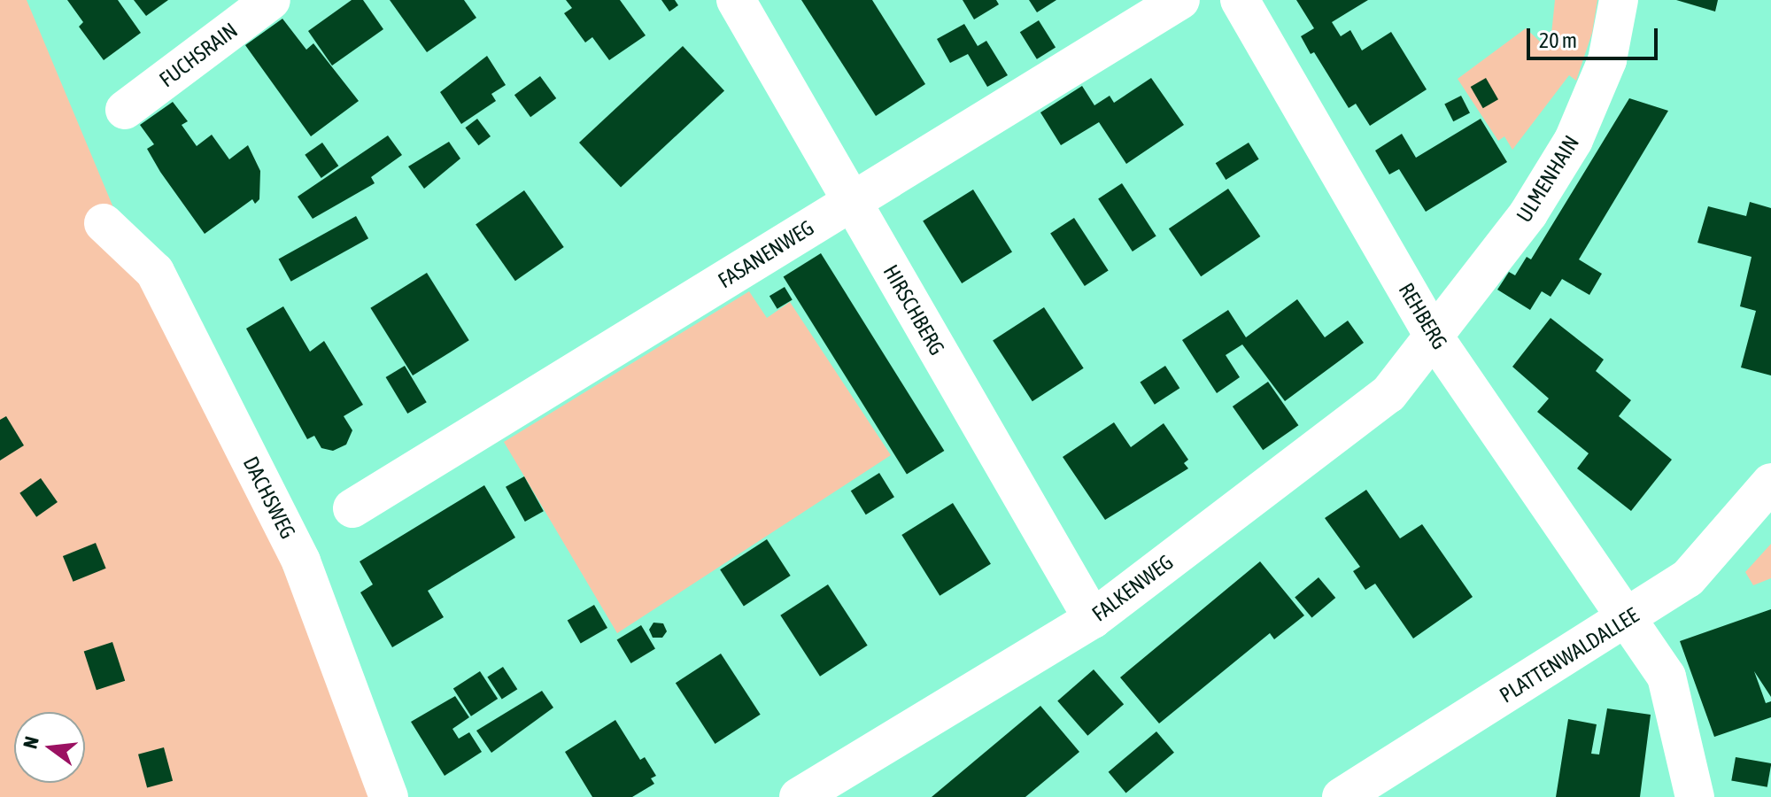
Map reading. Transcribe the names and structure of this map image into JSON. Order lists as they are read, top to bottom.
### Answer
{
  "streets": {
    "street": [
      "FUCHSRAIN",
      "ULMENHAIN",
      "FASANENWEG",
      "HIRSCHBERG",
      "REHBERG",
      "DACHSWEG",
      "FALKENWEG",
      "PLATTENWALDALLEE"
    ]
  },
  "crossings": [
    ["ULMENHAIN", "REHBERG"],
    ["ULMENHAIN", "FALKENWEG"],
    ["FASANENWEG", "HIRSCHBERG"],
    ["HIRSCHBERG", "FALKENWEG"],
    ["REHBERG", "FALKENWEG"],
    ["REHBERG", "PLATTENWALDALLEE"]
  ],
  "scale_bar": "20 m",
  "north": "left"
}
